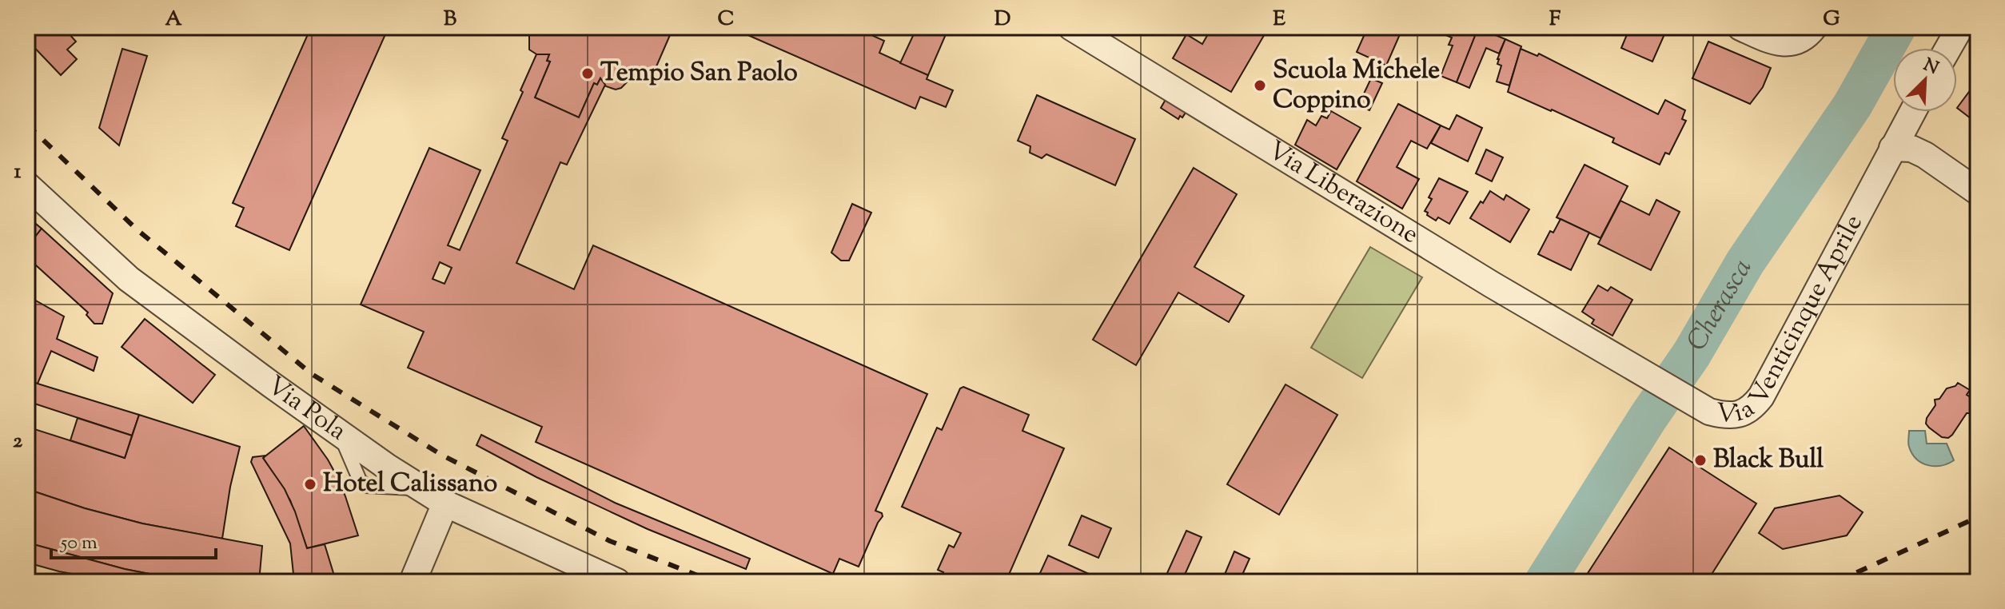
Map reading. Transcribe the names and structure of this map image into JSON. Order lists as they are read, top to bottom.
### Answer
{
  "streets": {
    "street": ["Via Liberazione", "Via Venticinque Aprile", "Via Pola"]
  },
  "crossings": [
    ["Via Liberazione", "Via Venticinque Aprile"]
  ],
  "water": ["Cherasca"],
  "places": [
    "Tempio San Paolo",
    "Scuola Michele Coppino",
    "Black Bull",
    "Hotel Calissano"
  ],
  "scale_bar": "50 m",
  "north": "top right",
  "grid": {
    "columns": [
      "A",
      "B",
      "C",
      "D",
      "E",
      "F",
      "G"
    ],
    "rows": ["1", "2"]
  }
}
